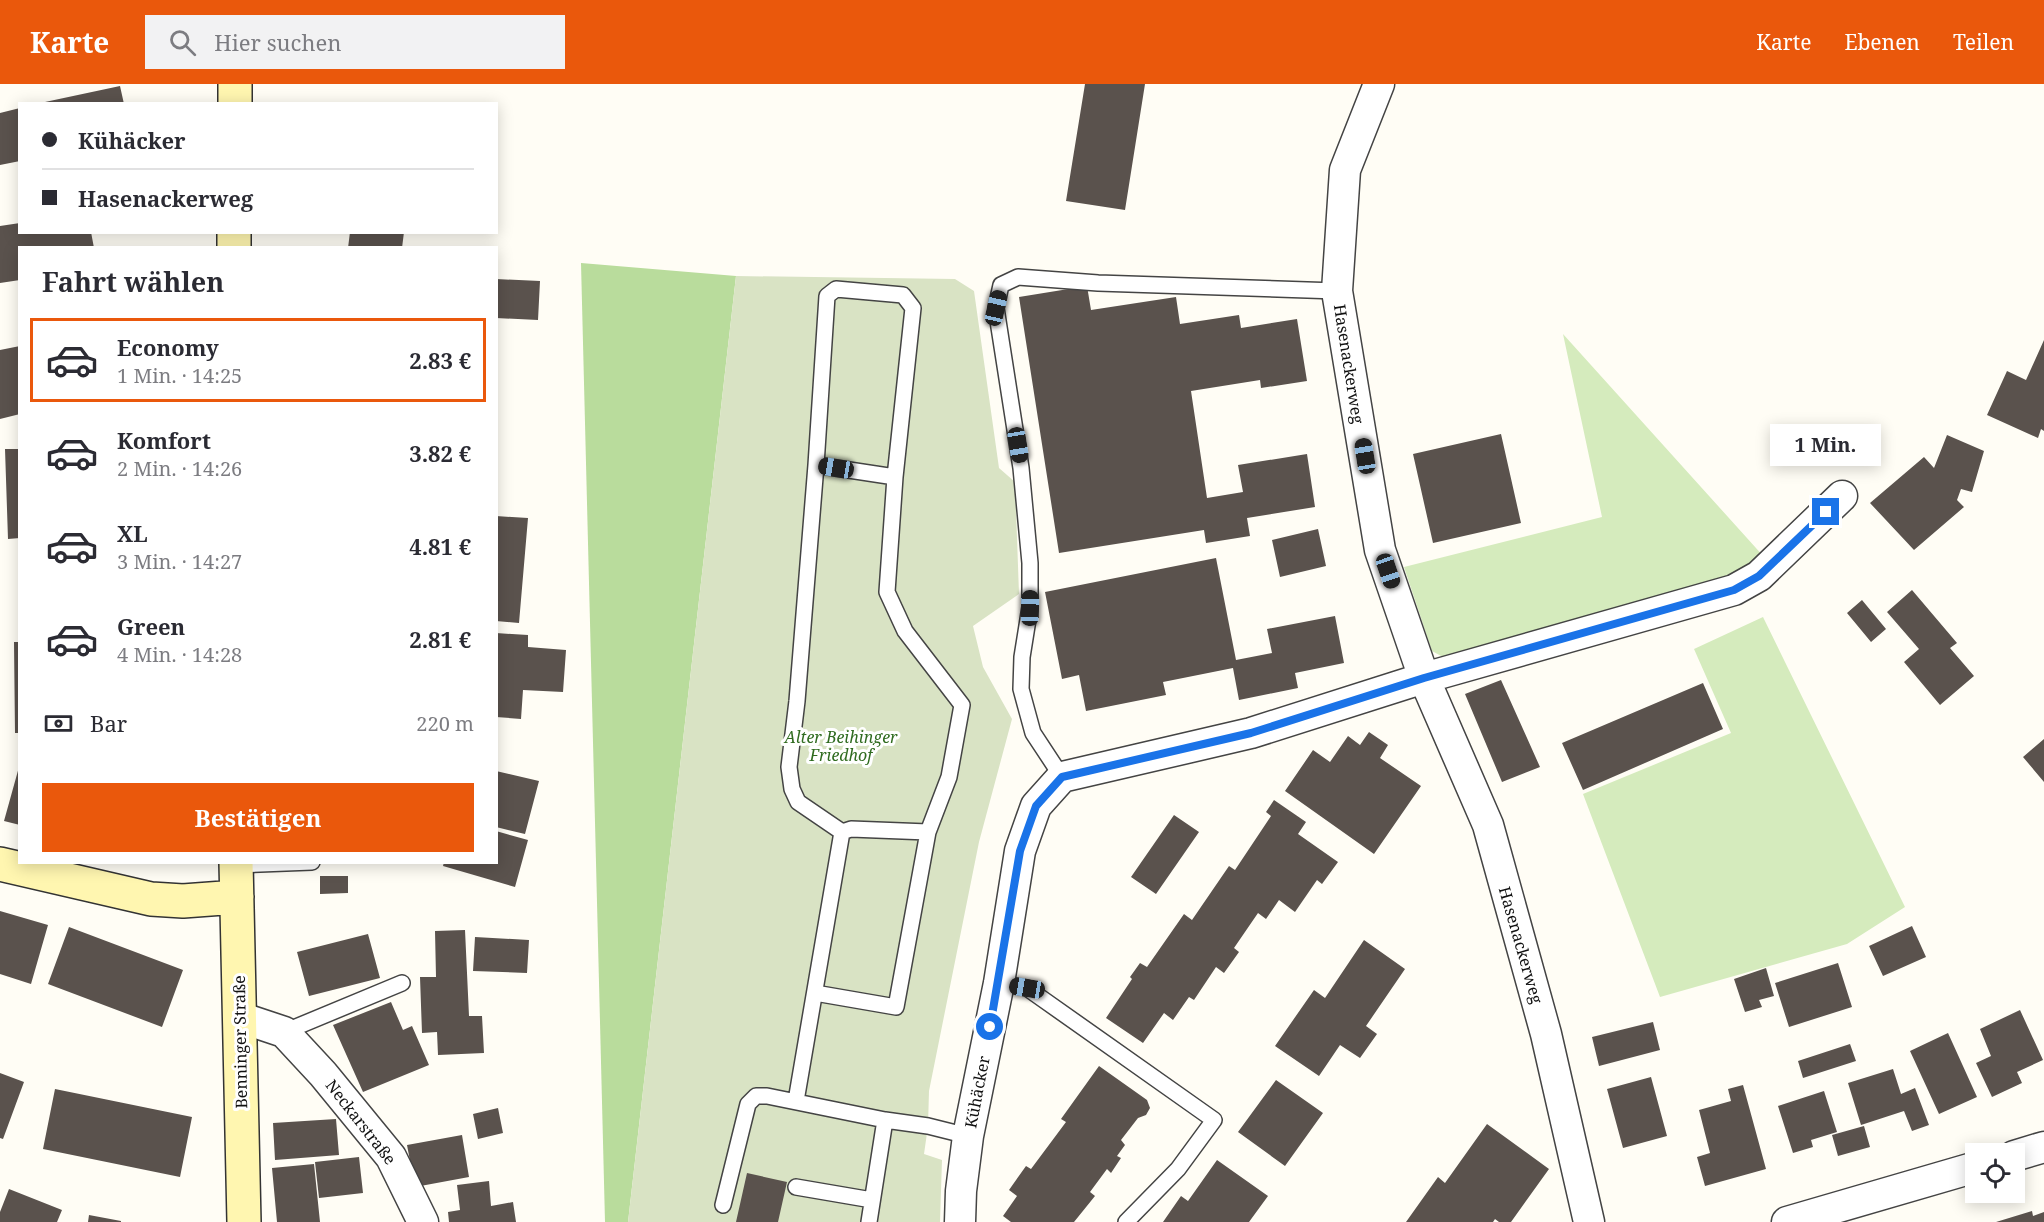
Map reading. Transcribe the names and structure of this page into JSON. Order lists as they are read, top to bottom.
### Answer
{
  "streets": {
    "main road": ["Benninger Straße"],
    "street": ["Hasenackerweg", "Kühäcker", "Neckarstraße"]
  },
  "crossings": [
    ["Benninger Straße", "Neckarstraße"]
  ],
  "parks": ["Alter Beihinger Friedhof"],
  "page": {
    "header": "Karte",
    "search": "Hier suchen",
    "nav": ["Karte", "Ebenen", "Teilen"],
    "banner": ["Kühäcker", "Hasenackerweg"],
    "heading": "Fahrt wählen",
    "list": [
      {
        "name": "Economy",
        "note": "1 Min. · 14:25",
        "value": "2.83 €"
      },
      {
        "name": "Komfort",
        "note": "2 Min. · 14:26",
        "value": "3.82 €"
      },
      {
        "name": "XL",
        "note": "3 Min. · 14:27",
        "value": "4.81 €"
      },
      {
        "name": "Green",
        "note": "4 Min. · 14:28",
        "value": "2.81 €"
      }
    ],
    "bubble": "1 Min.",
    "pay": ["Bar", "220 m"],
    "buttons": "Bestätigen"
  }
}
